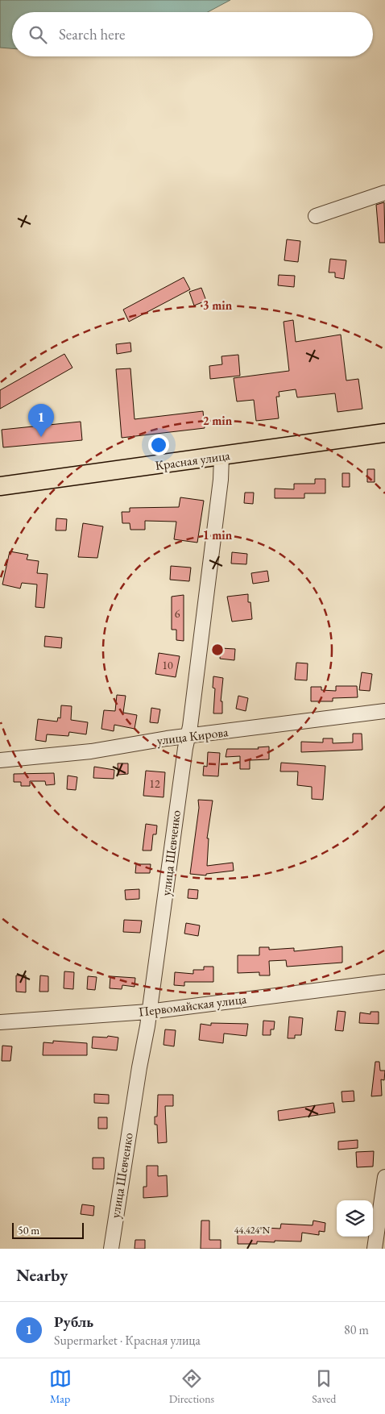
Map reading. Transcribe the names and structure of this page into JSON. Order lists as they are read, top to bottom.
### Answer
{
  "streets": {
    "main road": ["Красная улица"],
    "street": ["улица Кирова", "улица Шевченко", "Первомайская улица"]
  },
  "crossings": [
    ["Красная улица", "улица Шевченко"],
    ["улица Кирова", "улица Шевченко"],
    ["улица Шевченко", "Первомайская улица"]
  ],
  "house_numbers": ["6", "10", "12"],
  "scale_bar": "50 m",
  "page": {
    "search": "Search here",
    "pins": "1",
    "scale": "50 m",
    "heading": "Nearby",
    "list": [
      {
        "mark": "1",
        "name": "Рубль",
        "note": "Supermarket · Красная улица",
        "value": "80 m"
      }
    ],
    "nav": ["Map", "Directions", "Saved"]
  },
  "coordinates": ["44.424°N"],
  "rings": ["3 min", "2 min", "1 min"]
}
